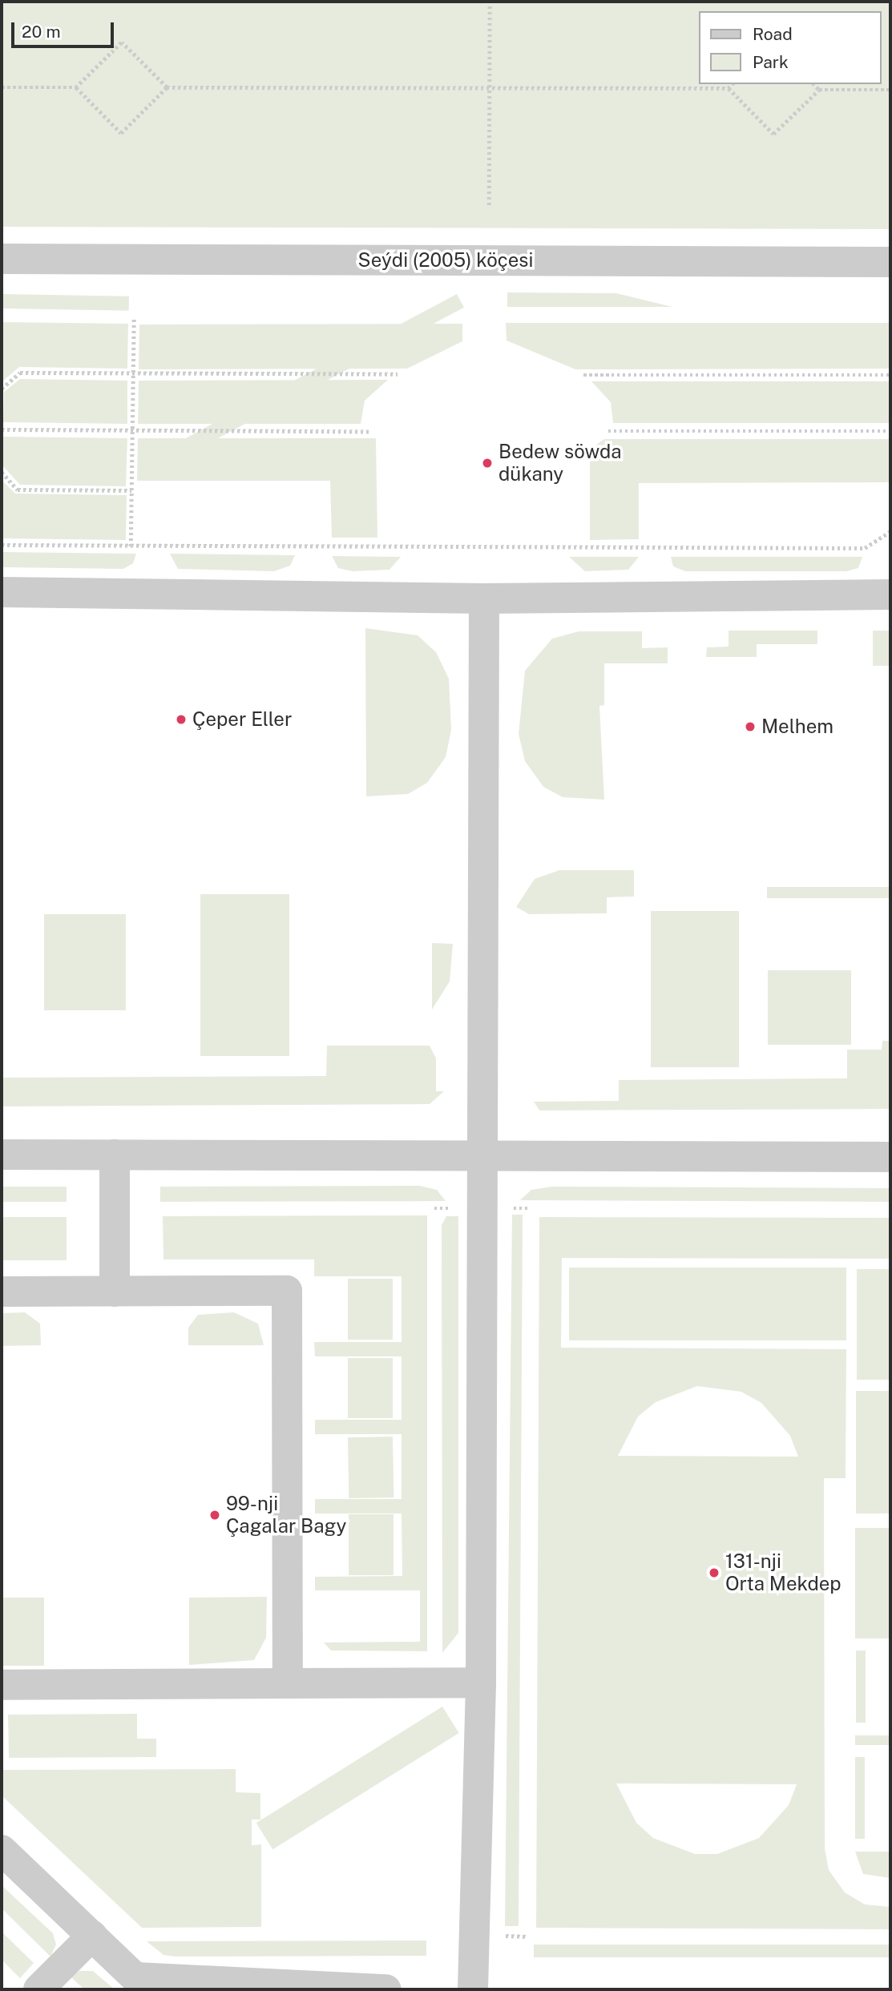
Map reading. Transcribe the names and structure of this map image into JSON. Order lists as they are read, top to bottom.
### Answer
{
  "streets": {
    "street": ["Seýdi (2005) köçesi"]
  },
  "places": [
    "Bedew söwda dükany",
    "Çeper Eller",
    "Melhem",
    "99-nji Çagalar Bagy",
    "131-nji Orta Mekdep"
  ],
  "legend": ["Road", "Park"],
  "scale_bar": "20 m"
}
